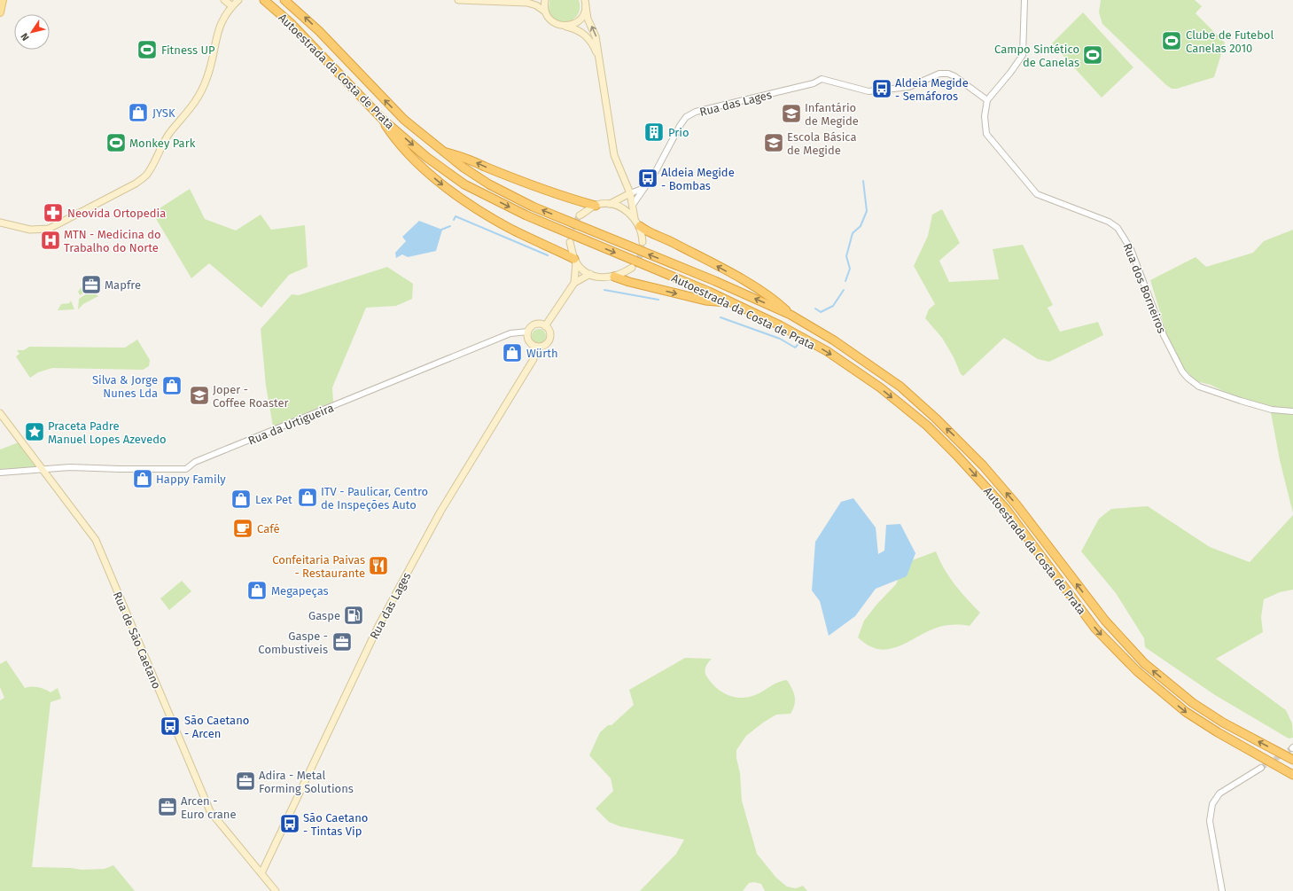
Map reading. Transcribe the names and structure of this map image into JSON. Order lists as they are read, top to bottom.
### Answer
{
  "streets": {
    "highway": ["Autoestrada da Costa de Prata"],
    "main road": ["Rua das Lages", "Rua de São Caetano"],
    "street": ["Rua dos Borneiros", "Rua da Urtigueira"]
  },
  "crossings": [
    ["Rua das Lages", "Rua dos Borneiros"],
    ["Rua das Lages", "Rua da Urtigueira"],
    ["Rua das Lages", "Rua de São Caetano"],
    ["Rua da Urtigueira", "Rua de São Caetano"]
  ],
  "places": {
    "sports": [
      "Clube de Futebol Canelas 2010",
      "Fitness UP",
      "Campo Sintético de Canelas",
      "Monkey Park"
    ],
    "bus stop": [
      "Aldeia Megide - Semáforos",
      "Aldeia Megide - Bombas",
      "São Caetano - Arcen",
      "São Caetano - Tintas Vip"
    ],
    "shop": [
      "JYSK",
      "Würth",
      "Silva & Jorge Nunes Lda",
      "Happy Family",
      "ITV - Paulicar, Centro de Inspeções Auto",
      "Lex Pet",
      "Megapeças"
    ],
    "school or university": ["Infantário de Megide", "Escola Básica de Megide", "Joper - Coffee Roaster"],
    "building": ["Prio"],
    "pharmacy": ["Neovida Ortopedia"],
    "hospital": ["MTN - Medicina do Trabalho do Norte"],
    "office": [
      "Mapfre",
      "Gaspe - Combustiveis",
      "Adira - Metal Forming Solutions",
      "Arcen - Euro crane"
    ],
    "place": ["Praceta Padre Manuel Lopes Azevedo"],
    "cafe": ["Café"],
    "restaurant": ["Confeitaria Paivas - Restaurante"],
    "fuel station": ["Gaspe"]
  },
  "north": "bottom left"
}
